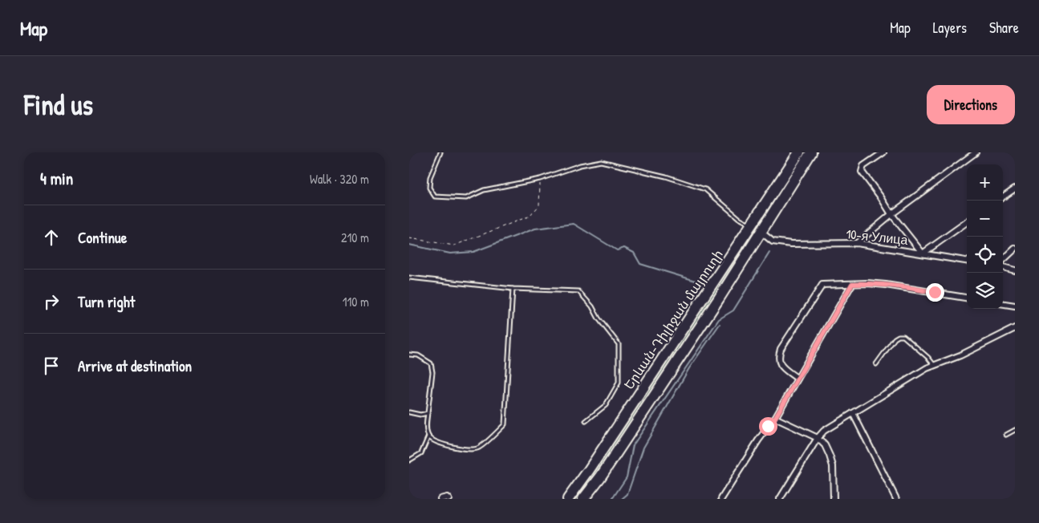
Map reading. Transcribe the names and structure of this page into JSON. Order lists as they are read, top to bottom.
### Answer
{
  "streets": {
    "highway": ["Երևան-Դիլիջան մայրուղի"],
    "street": ["10-я Улица"]
  },
  "crossings": [
    ["10-я Улица", "Երևան-Դիլիջան մայրուղի"]
  ],
  "page": {
    "header": "Map",
    "nav": ["Map", "Layers", "Share"],
    "buttons": "Directions",
    "title": "Find us",
    "heading": ["4 min", "Walk · 320 m"],
    "map_buttons": ["+", "−"],
    "list": [
      ["Continue", "210 m"],
      ["Turn right", "110 m"],
      "Arrive at destination"
    ]
  }
}
